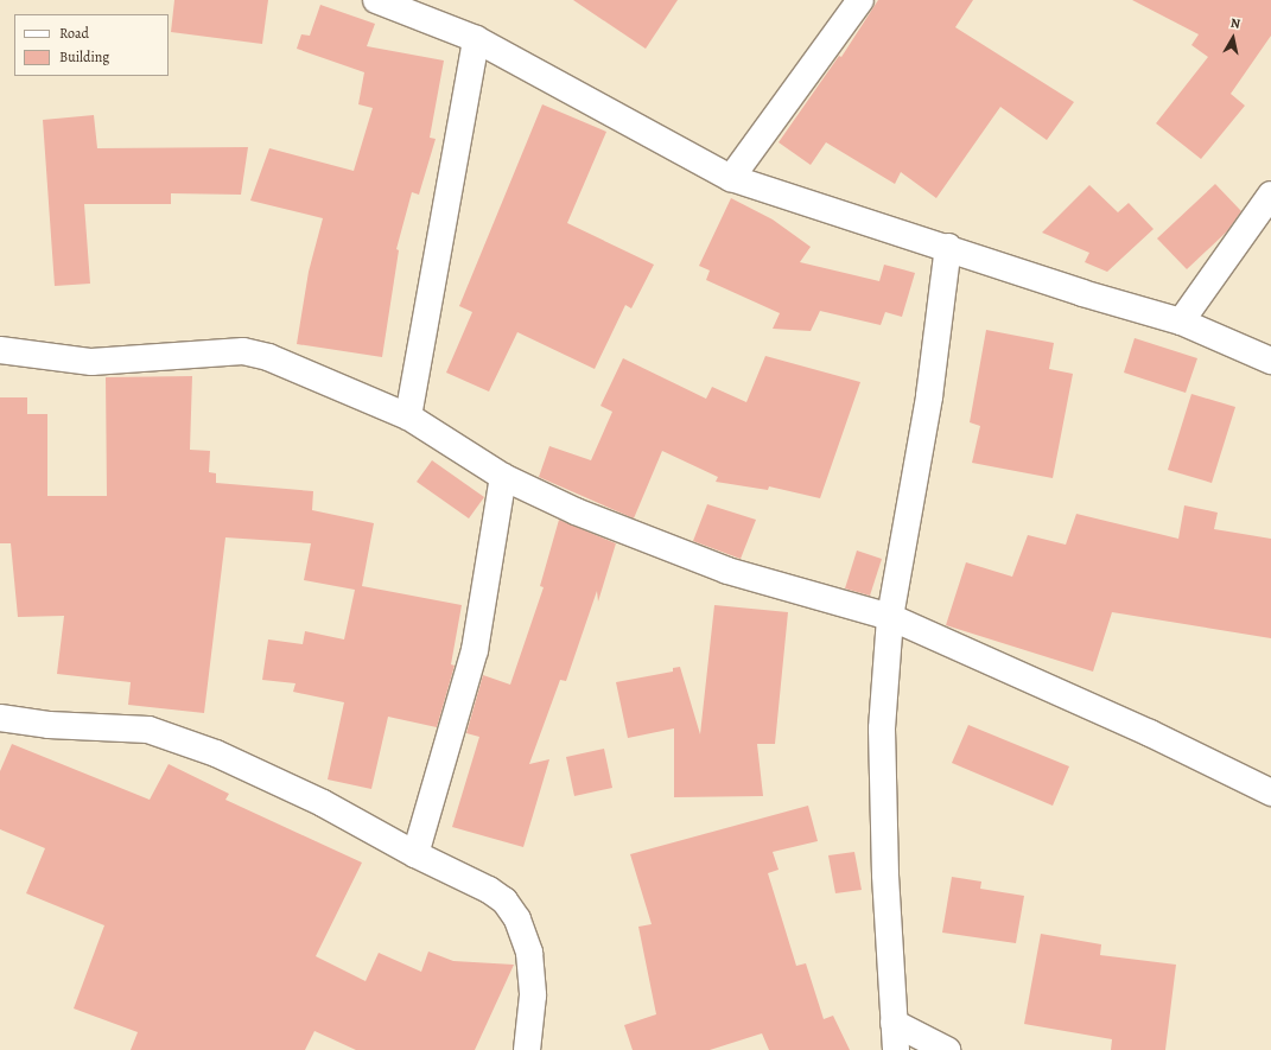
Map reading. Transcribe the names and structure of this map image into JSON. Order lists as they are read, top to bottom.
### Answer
{
  "legend": ["Road", "Building"],
  "north": "top"
}
